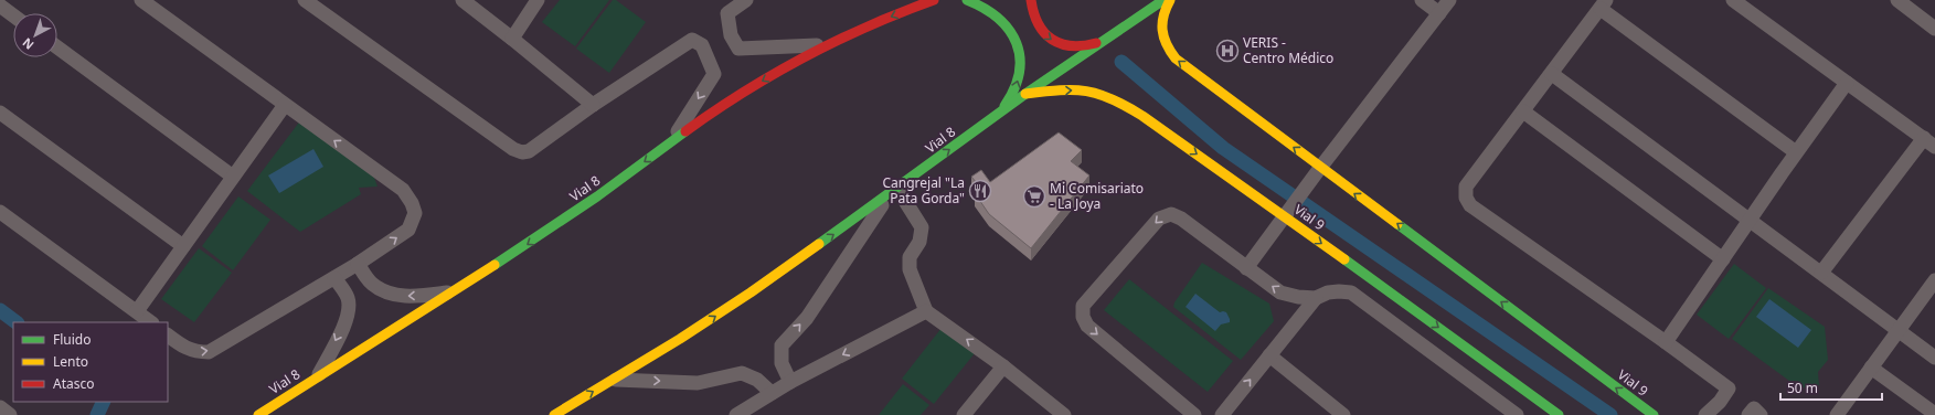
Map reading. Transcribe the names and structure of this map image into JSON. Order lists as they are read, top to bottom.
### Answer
{
  "streets": {
    "main road": ["Vial 8", "Vial 9"]
  },
  "crossings": [
    ["Vial 8", "Vial 9"]
  ],
  "places": {
    "hospital": ["VERIS - Centro Médico"],
    "restaurant": ["Cangrejal \"La Pata Gorda\""],
    "supermarket": ["Mi Comisariato - La Joya"]
  },
  "legend": ["Fluido", "Lento", "Atasco"],
  "scale_bar": "50 m",
  "north": "bottom left"
}
